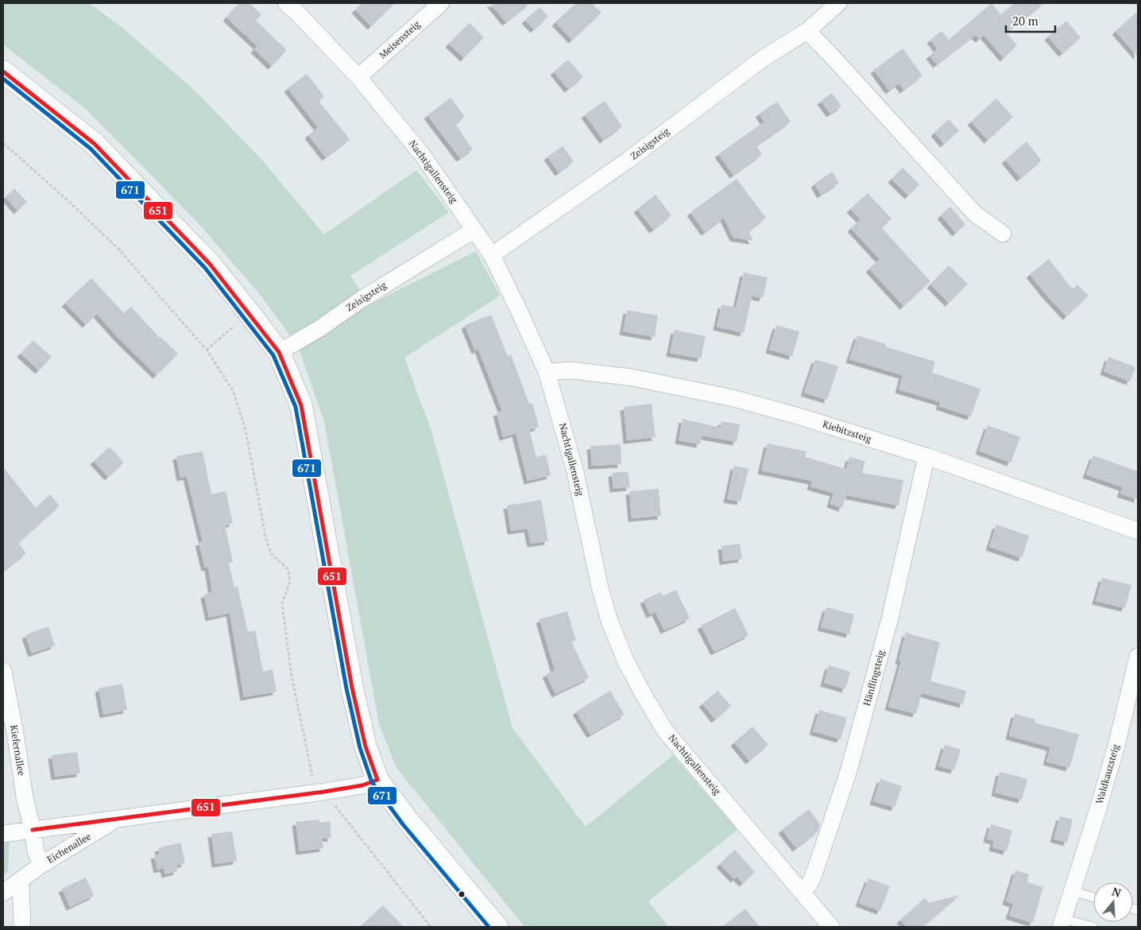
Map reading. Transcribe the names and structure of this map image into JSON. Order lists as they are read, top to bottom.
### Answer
{
  "streets": {
    "street": [
      "Meisensteig",
      "Zeisigsteig",
      "Nachtigallensteig",
      "Kiebitzsteig",
      "Hänflingsteig",
      "Kiefernallee",
      "Waldkauzsteig",
      "Eichenallee"
    ]
  },
  "crossings": [
    ["Meisensteig", "Nachtigallensteig"],
    ["Zeisigsteig", "Nachtigallensteig"],
    ["Nachtigallensteig", "Kiebitzsteig"],
    ["Nachtigallensteig", "Hänflingsteig"],
    ["Kiebitzsteig", "Hänflingsteig"],
    ["Kiefernallee", "Eichenallee"]
  ],
  "lines": ["transit line 651", "transit line 671"],
  "scale_bar": "20 m",
  "north": "top"
}
